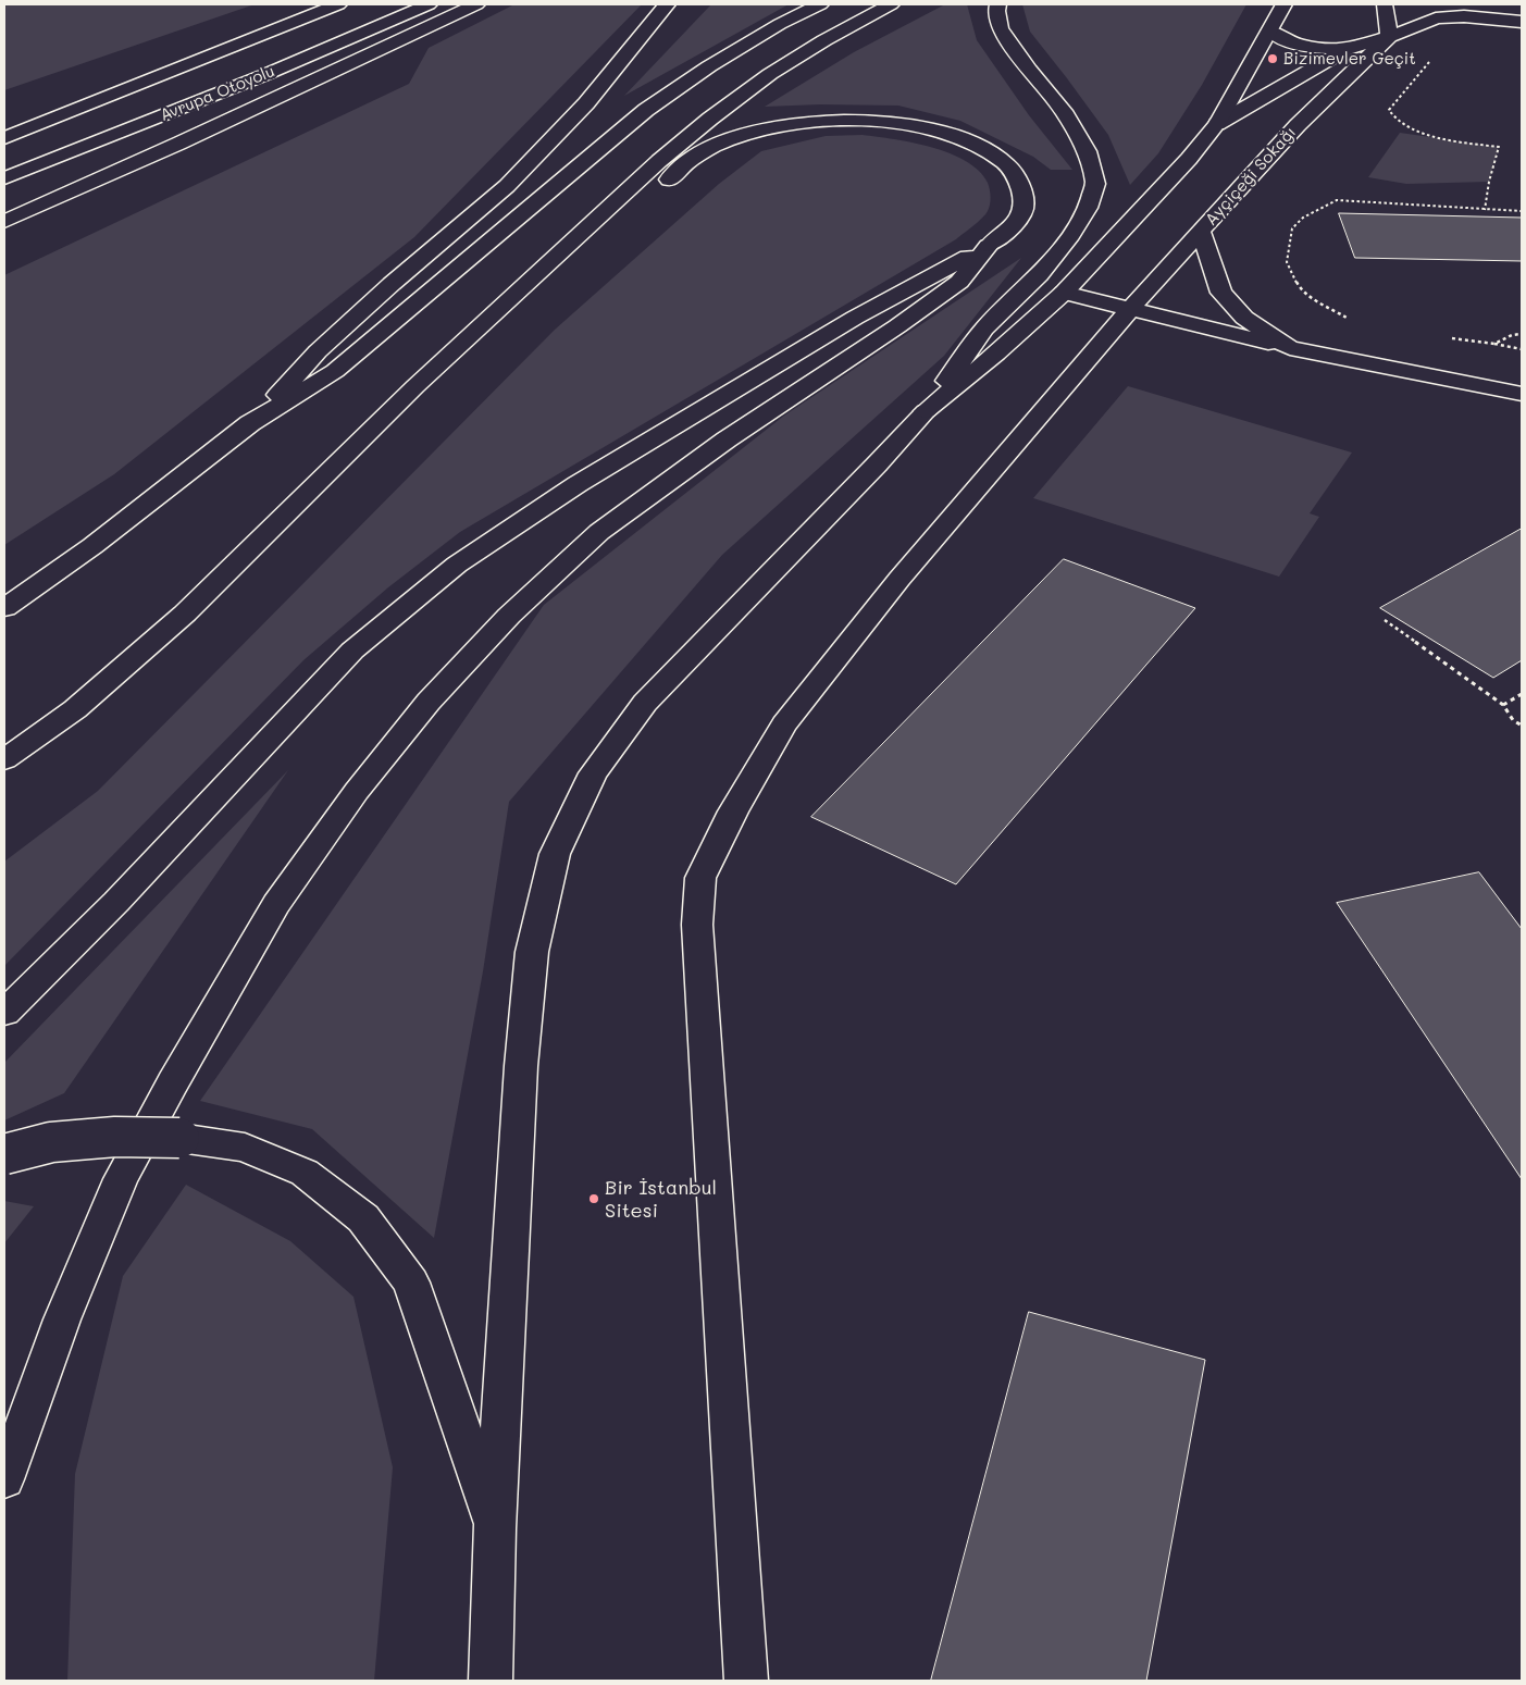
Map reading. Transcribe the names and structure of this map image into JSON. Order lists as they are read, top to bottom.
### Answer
{
  "streets": {
    "main road": ["Avrupa Otoyolu", "Ayçiçeği Sokağı"]
  },
  "places": ["Bizimevler Geçit", "Bir İstanbul Sitesi"]
}
